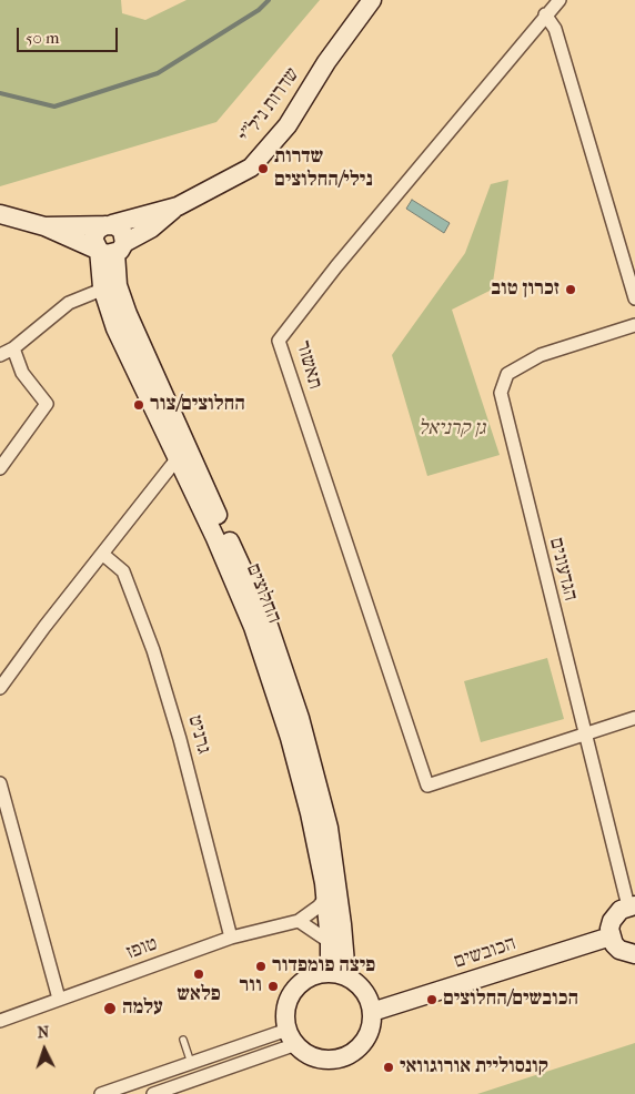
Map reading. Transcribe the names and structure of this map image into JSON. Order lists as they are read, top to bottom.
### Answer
{
  "streets": {
    "street": [
      "שדרות ניל\"י",
      "תאשור",
      "הגדעונים",
      "החלוצים",
      "גרניט",
      "טופז",
      "הכובשים"
    ]
  },
  "crossings": [
    ["שדרות ניל\"י", "החלוצים"],
    ["תאשור", "הגדעונים"],
    ["החלוצים", "טופז"],
    ["החלוצים", "הכובשים"],
    ["גרניט", "טופז"]
  ],
  "parks": ["גן קרניאל"],
  "places": [
    "שדרות נילי/החלוצים",
    "זכרון טוב",
    "החלוצים/צור",
    "פיצה פומפדור",
    "פלאש",
    "וור",
    "הכובשים/החלוצים",
    "עלמה",
    "קונסוליית אורוגוואי"
  ],
  "scale_bar": "50 m",
  "north": "top"
}
